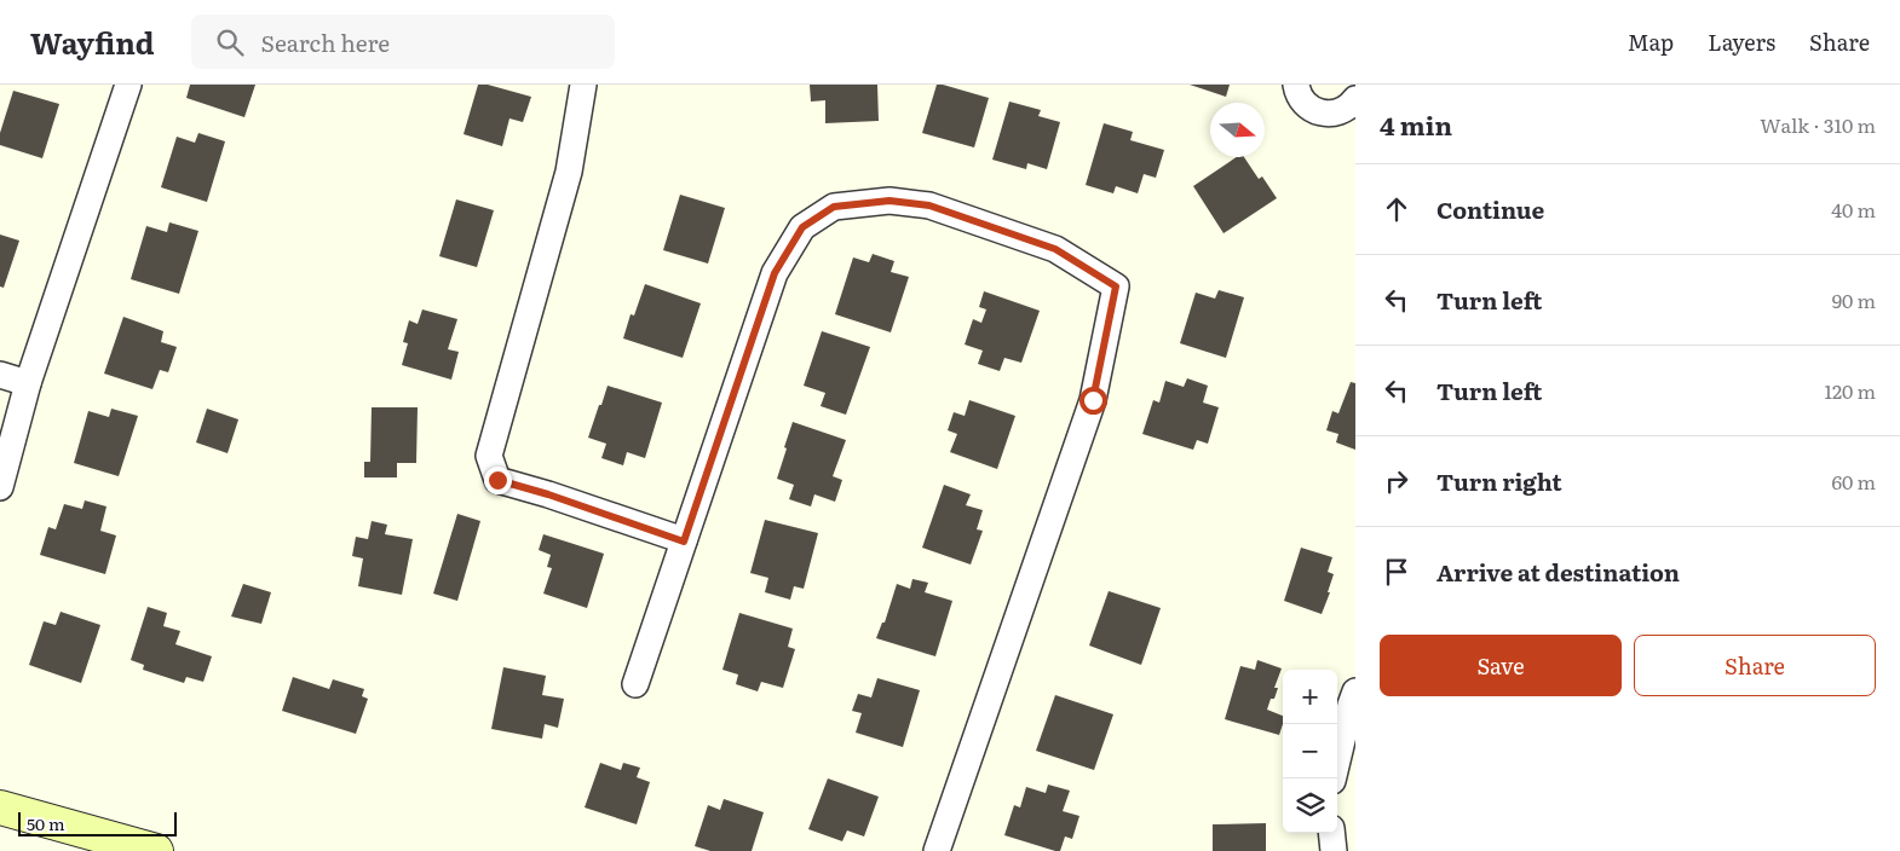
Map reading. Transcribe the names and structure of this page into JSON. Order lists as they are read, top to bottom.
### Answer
{
  "scale_bar": "50 m",
  "north": "right",
  "page": {
    "header": "Wayfind",
    "search": "Search here",
    "nav": ["Map", "Layers", "Share"],
    "heading": ["4 min", "Walk · 310 m"],
    "list": [
      ["Continue", "40 m"],
      ["Turn left", "90 m"],
      ["Turn left", "120 m"],
      ["Turn right", "60 m"],
      "Arrive at destination"
    ],
    "buttons": ["Save", "Share"],
    "map_buttons": ["+", "−"],
    "scale": "50 m"
  }
}
